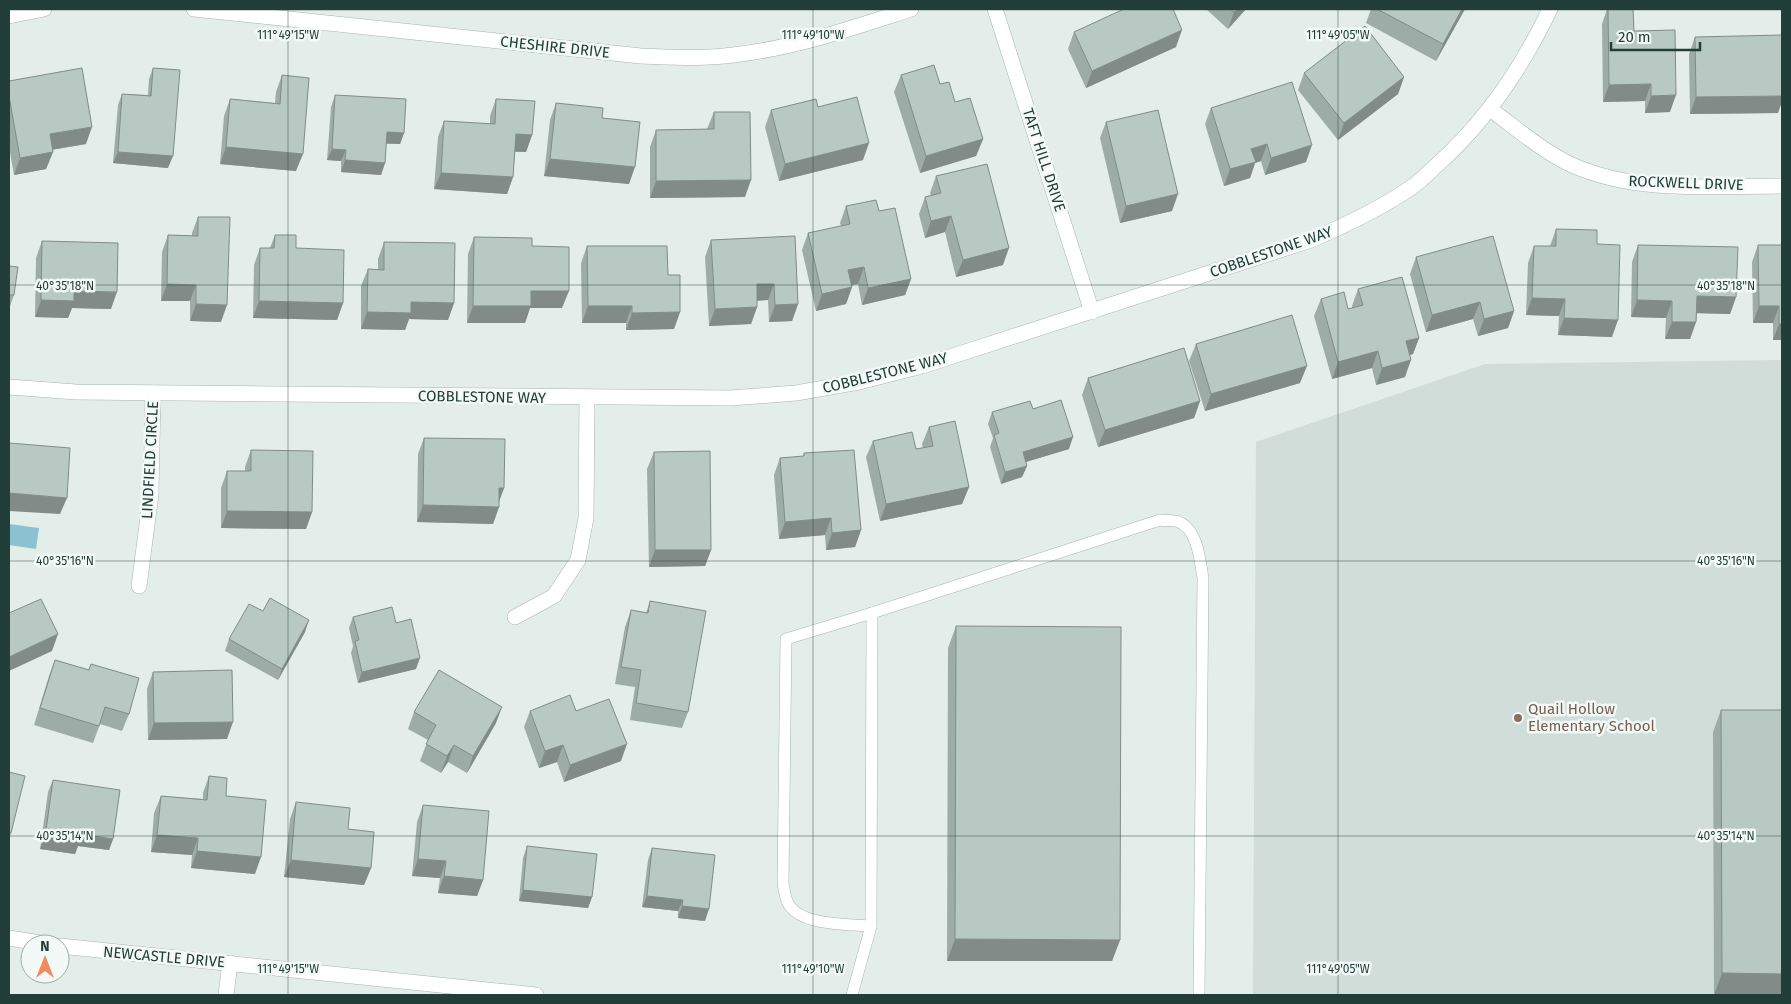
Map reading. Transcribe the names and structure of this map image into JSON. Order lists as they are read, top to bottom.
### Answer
{
  "streets": {
    "street": [
      "CHESHIRE DRIVE",
      "TAFT HILL DRIVE",
      "ROCKWELL DRIVE",
      "COBBLESTONE WAY",
      "LINDFIELD CIRCLE",
      "NEWCASTLE DRIVE"
    ]
  },
  "crossings": [
    ["TAFT HILL DRIVE", "COBBLESTONE WAY"],
    ["ROCKWELL DRIVE", "COBBLESTONE WAY"],
    ["COBBLESTONE WAY", "LINDFIELD CIRCLE"]
  ],
  "places": ["Quail Hollow Elementary School"],
  "scale_bar": "20 m",
  "north": "top",
  "coordinates": [
    "111°49'15\"W",
    "111°49'10\"W",
    "111°49'05\"W",
    "40°35'18\"N",
    "40°35'16\"N",
    "40°35'14\"N"
  ]
}
